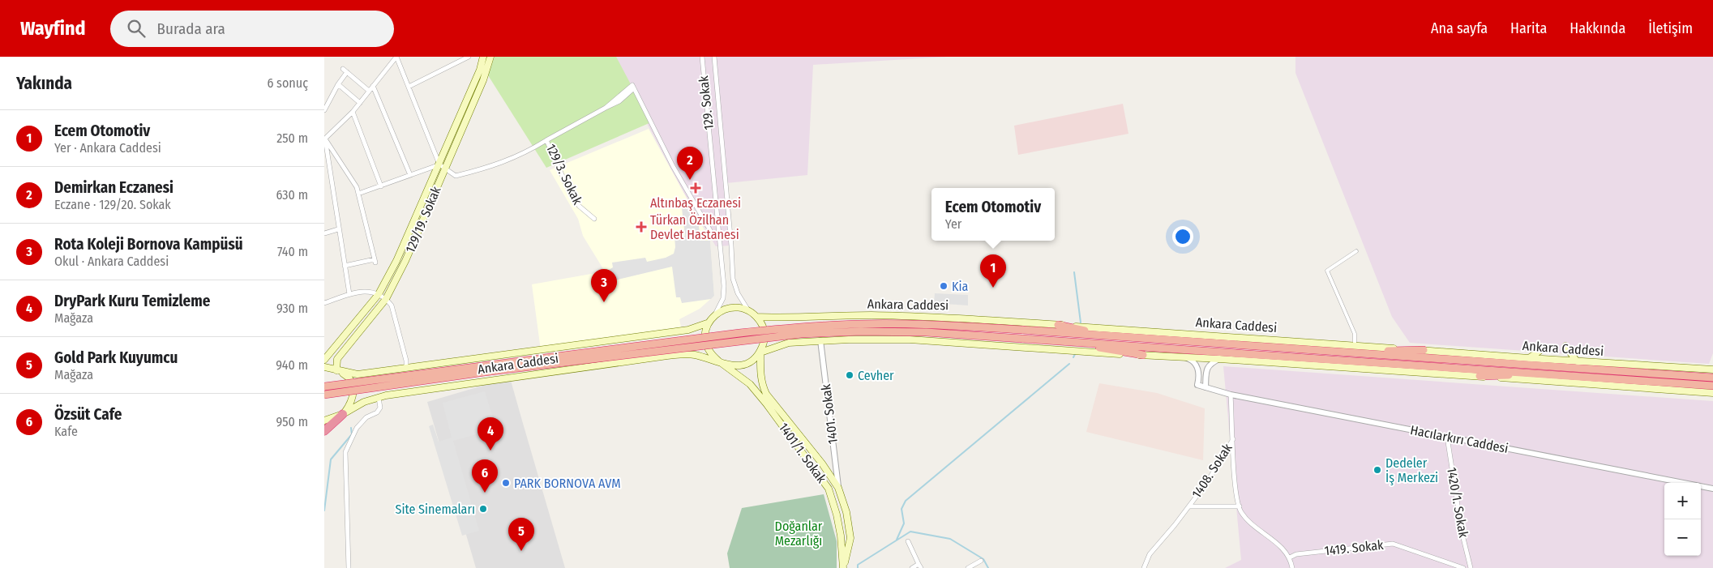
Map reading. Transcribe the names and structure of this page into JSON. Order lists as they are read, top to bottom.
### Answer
{
  "streets": {
    "highway": ["Ankara Caddesi"],
    "main road": ["129/19. Sokak", "1401/1. Sokak"],
    "street": [
      "129. Sokak",
      "129/3. Sokak",
      "1401. Sokak",
      "Hacılarkırı Caddesi",
      "1408. Sokak",
      "1420/1. Sokak",
      "1419. Sokak"
    ]
  },
  "crossings": [
    ["129. Sokak", "129/3. Sokak"],
    ["129. Sokak", "Ankara Caddesi"],
    ["129. Sokak", "1401/1. Sokak"],
    ["129/19. Sokak", "Ankara Caddesi"],
    ["Ankara Caddesi", "1401. Sokak"],
    ["Ankara Caddesi", "Hacılarkırı Caddesi"],
    ["Ankara Caddesi", "1401/1. Sokak"],
    ["1401. Sokak", "1401/1. Sokak"],
    ["Hacılarkırı Caddesi", "1408. Sokak"],
    ["Hacılarkırı Caddesi", "1420/1. Sokak"]
  ],
  "parks": ["Doğanlar Mezarlığı"],
  "places": {
    "health": ["Altınbaş Eczanesi", "Türkan Özilhan Devlet Hastanesi"],
    "other": [
      "Kia",
      "Cevher",
      "Dedeler İş Merkezi",
      "PARK BORNOVA AVM",
      "Site Sinemaları"
    ]
  },
  "page": {
    "header": "Wayfind",
    "search": "Burada ara",
    "nav": [
      "Ana sayfa",
      "Harita",
      "Hakkında",
      "İletişim"
    ],
    "heading": ["Yakında", "6 sonuç"],
    "list": [
      {
        "mark": "1",
        "name": "Ecem Otomotiv",
        "note": "Yer · Ankara Caddesi",
        "value": "250 m"
      },
      {
        "mark": "2",
        "name": "Demirkan Eczanesi",
        "note": "Eczane · 129/20. Sokak",
        "value": "630 m"
      },
      {
        "mark": "3",
        "name": "Rota Koleji Bornova Kampüsü",
        "note": "Okul · Ankara Caddesi",
        "value": "740 m"
      },
      {
        "mark": "4",
        "name": "DryPark Kuru Temizleme",
        "note": "Mağaza",
        "value": "930 m"
      },
      {
        "mark": "5",
        "name": "Gold Park Kuyumcu",
        "note": "Mağaza",
        "value": "940 m"
      },
      {
        "mark": "6",
        "name": "Özsüt Cafe",
        "note": "Kafe",
        "value": "950 m"
      }
    ],
    "pins": [
      "2",
      "1",
      "3",
      "4",
      "6",
      "5"
    ],
    "popup": ["Ecem Otomotiv", "Yer"],
    "map_buttons": ["+", "−"]
  }
}
